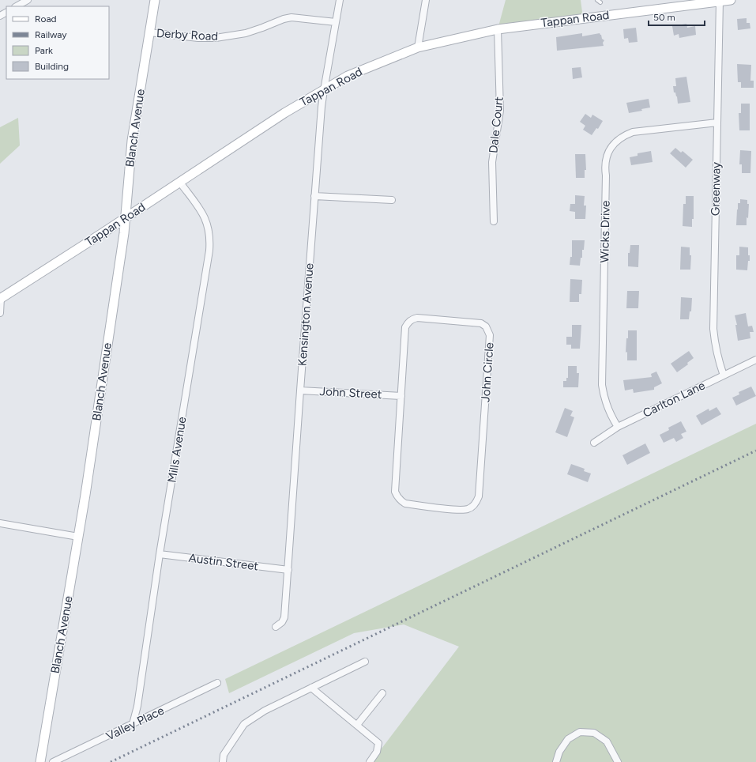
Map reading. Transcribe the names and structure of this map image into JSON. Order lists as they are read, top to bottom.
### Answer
{
  "streets": {
    "street": [
      "Tappan Road",
      "Derby Road",
      "Dale Court",
      "Blanch Avenue",
      "Greenway",
      "Wicks Drive",
      "Kensington Avenue",
      "John Circle",
      "John Street",
      "Carlton Lane",
      "Mills Avenue",
      "Austin Street",
      "Valley Place"
    ]
  },
  "crossings": [
    ["Tappan Road", "Dale Court"],
    ["Tappan Road", "Blanch Avenue"],
    ["Tappan Road", "Greenway"],
    ["Tappan Road", "Kensington Avenue"],
    ["Tappan Road", "Mills Avenue"],
    ["Derby Road", "Blanch Avenue"],
    ["Derby Road", "Kensington Avenue"],
    ["Greenway", "Wicks Drive"],
    ["Greenway", "Carlton Lane"],
    ["Wicks Drive", "Carlton Lane"],
    ["Kensington Avenue", "John Street"],
    ["Kensington Avenue", "Austin Street"],
    ["John Circle", "John Street"],
    ["Mills Avenue", "Austin Street"],
    ["Mills Avenue", "Valley Place"]
  ],
  "legend": [
    "Road",
    "Railway",
    "Park",
    "Building"
  ],
  "scale_bar": "50 m"
}
